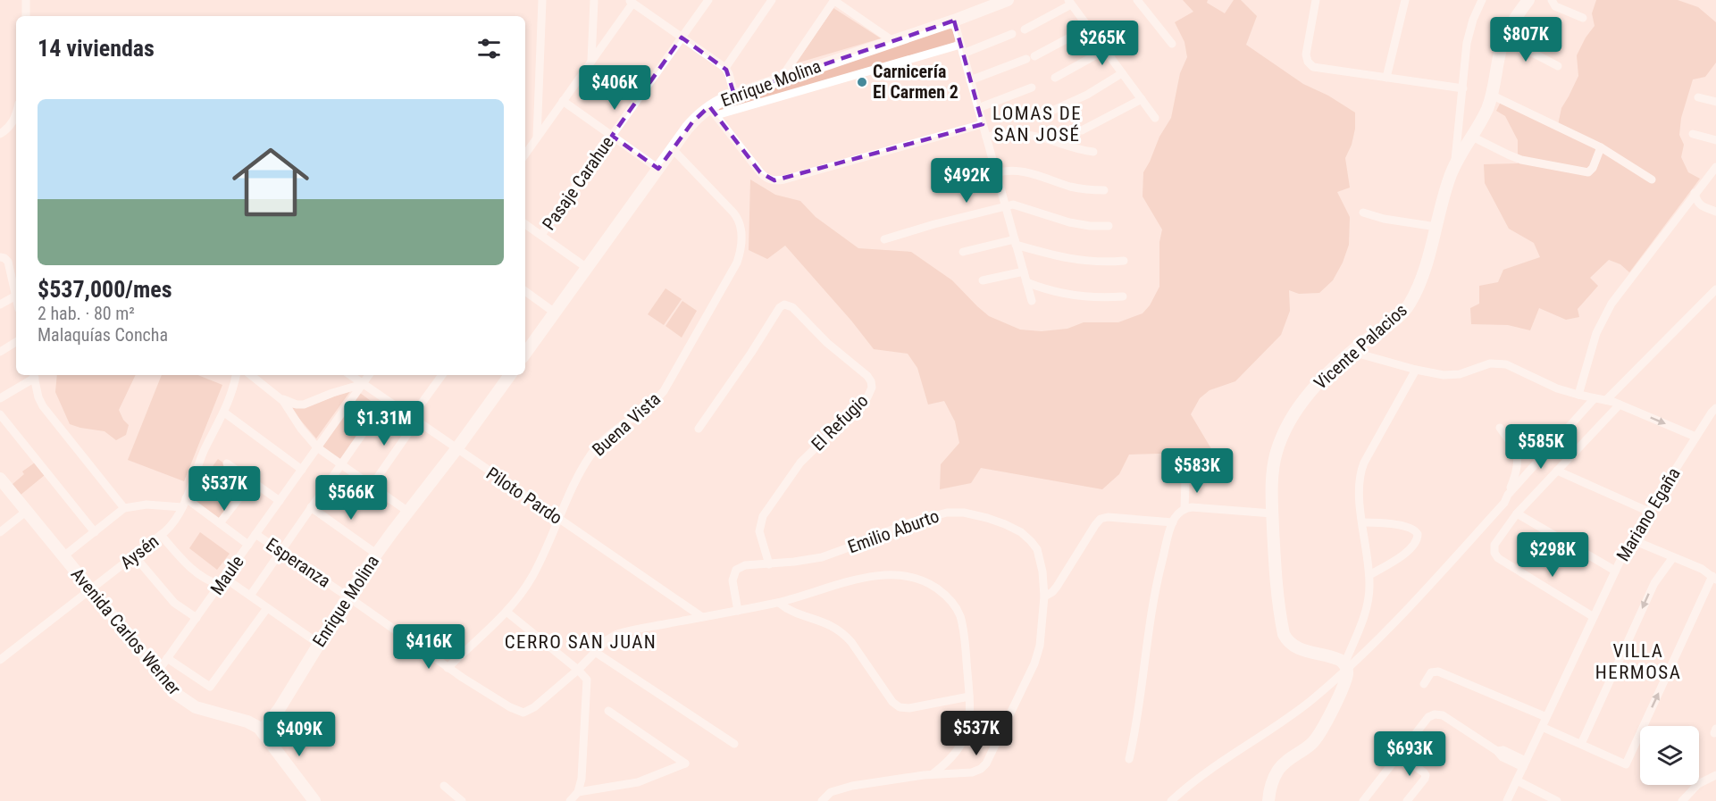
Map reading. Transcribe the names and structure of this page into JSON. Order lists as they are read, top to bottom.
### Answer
{
  "streets": {
    "main road": ["Enrique Molina", "Vicente Palacios", "Avenida Carlos Werner"],
    "street": [
      "Pasaje Carahue",
      "El Refugio",
      "Buena Vista",
      "Piloto Pardo",
      "Mariano Egaña",
      "Emilio Aburto",
      "Aysén",
      "Esperanza",
      "Maule"
    ]
  },
  "crossings": [
    ["Enrique Molina", "Buena Vista"],
    ["Enrique Molina", "Piloto Pardo"],
    ["Enrique Molina", "Esperanza"],
    ["Enrique Molina", "Avenida Carlos Werner"],
    ["El Refugio", "Emilio Aburto"],
    ["Buena Vista", "Piloto Pardo"],
    ["Buena Vista", "Esperanza"],
    ["Piloto Pardo", "Maule"],
    ["Aysén", "Esperanza"],
    ["Aysén", "Avenida Carlos Werner"],
    ["Esperanza", "Maule"],
    ["Maule", "Avenida Carlos Werner"]
  ],
  "districts": ["LOMAS DE SAN JOSÉ", "CERRO SAN JUAN", "VILLA HERMOSA"],
  "places": ["Carnicería El Carmen 2"],
  "page": {
    "heading": "14 viviendas",
    "price": [
      "$807K",
      "$265K",
      "$406K",
      "$492K",
      "$1.31M",
      "$585K",
      "$583K",
      "$537K",
      "$566K",
      "$298K",
      "$416K",
      "$537K",
      "$409K",
      "$693K"
    ],
    "list": [
      {
        "name": "$537,000/mes",
        "note": "2 hab. · 80 m² · Malaquías Concha"
      }
    ]
  }
}
